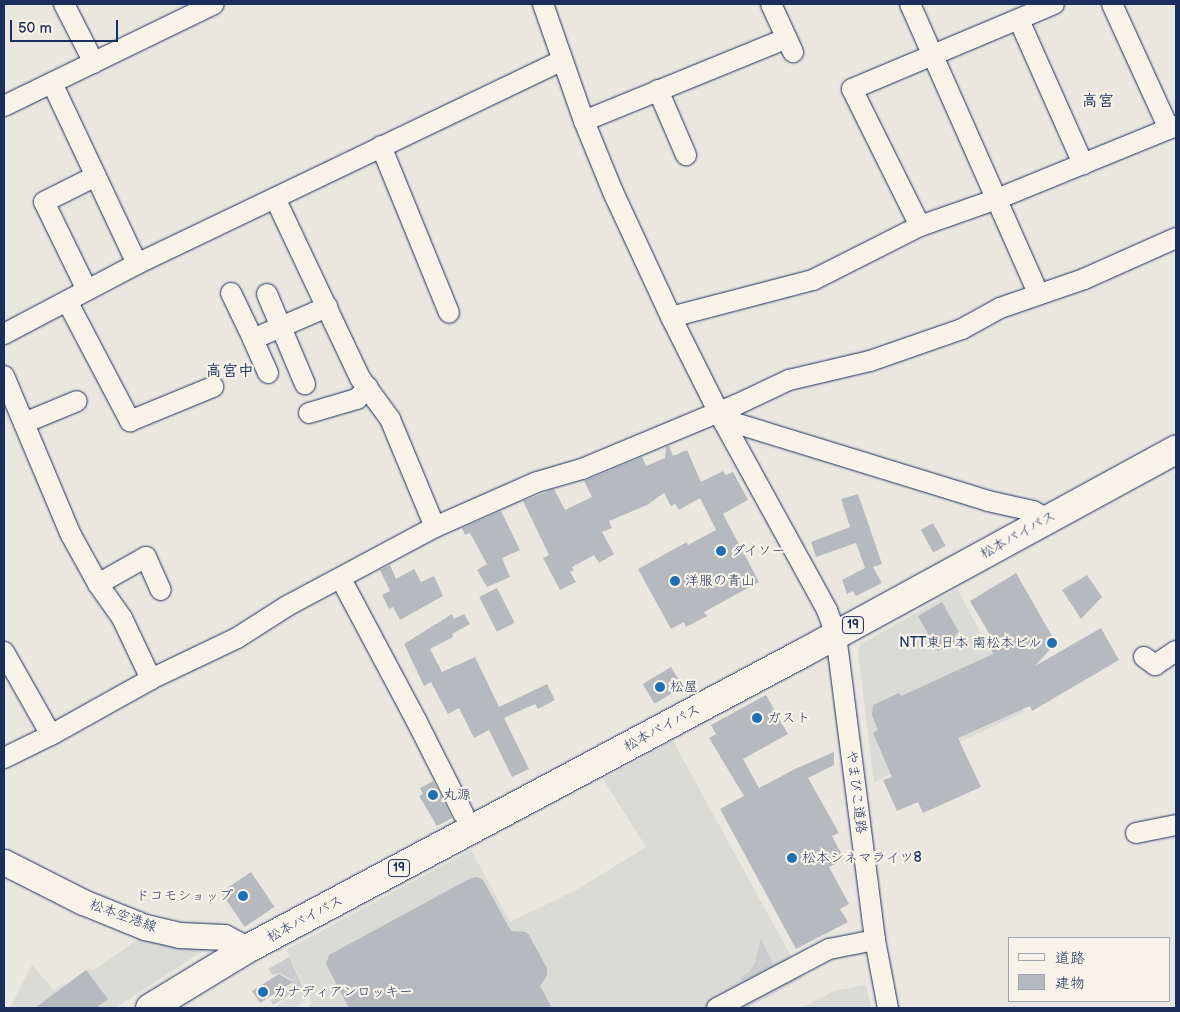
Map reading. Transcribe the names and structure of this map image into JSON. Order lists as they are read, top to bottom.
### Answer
{
  "streets": {
    "highway": ["松本バイパス", "19"],
    "main road": ["松本空港線"],
    "street": ["やまびこ道路"]
  },
  "crossings": [
    ["松本バイパス", "やまびこ道路"],
    ["松本バイパス", "松本空港線"]
  ],
  "districts": ["高宮", "高宮中"],
  "places": [
    "ダイソー",
    "洋服の青山",
    "NTT東日本 南松本ビル",
    "松屋",
    "ガスト",
    "丸源",
    "松本シネマライツ8",
    "ドコモショップ",
    "カナディアンロッキー"
  ],
  "legend": ["道路", "建物"],
  "scale_bar": "50 m"
}
